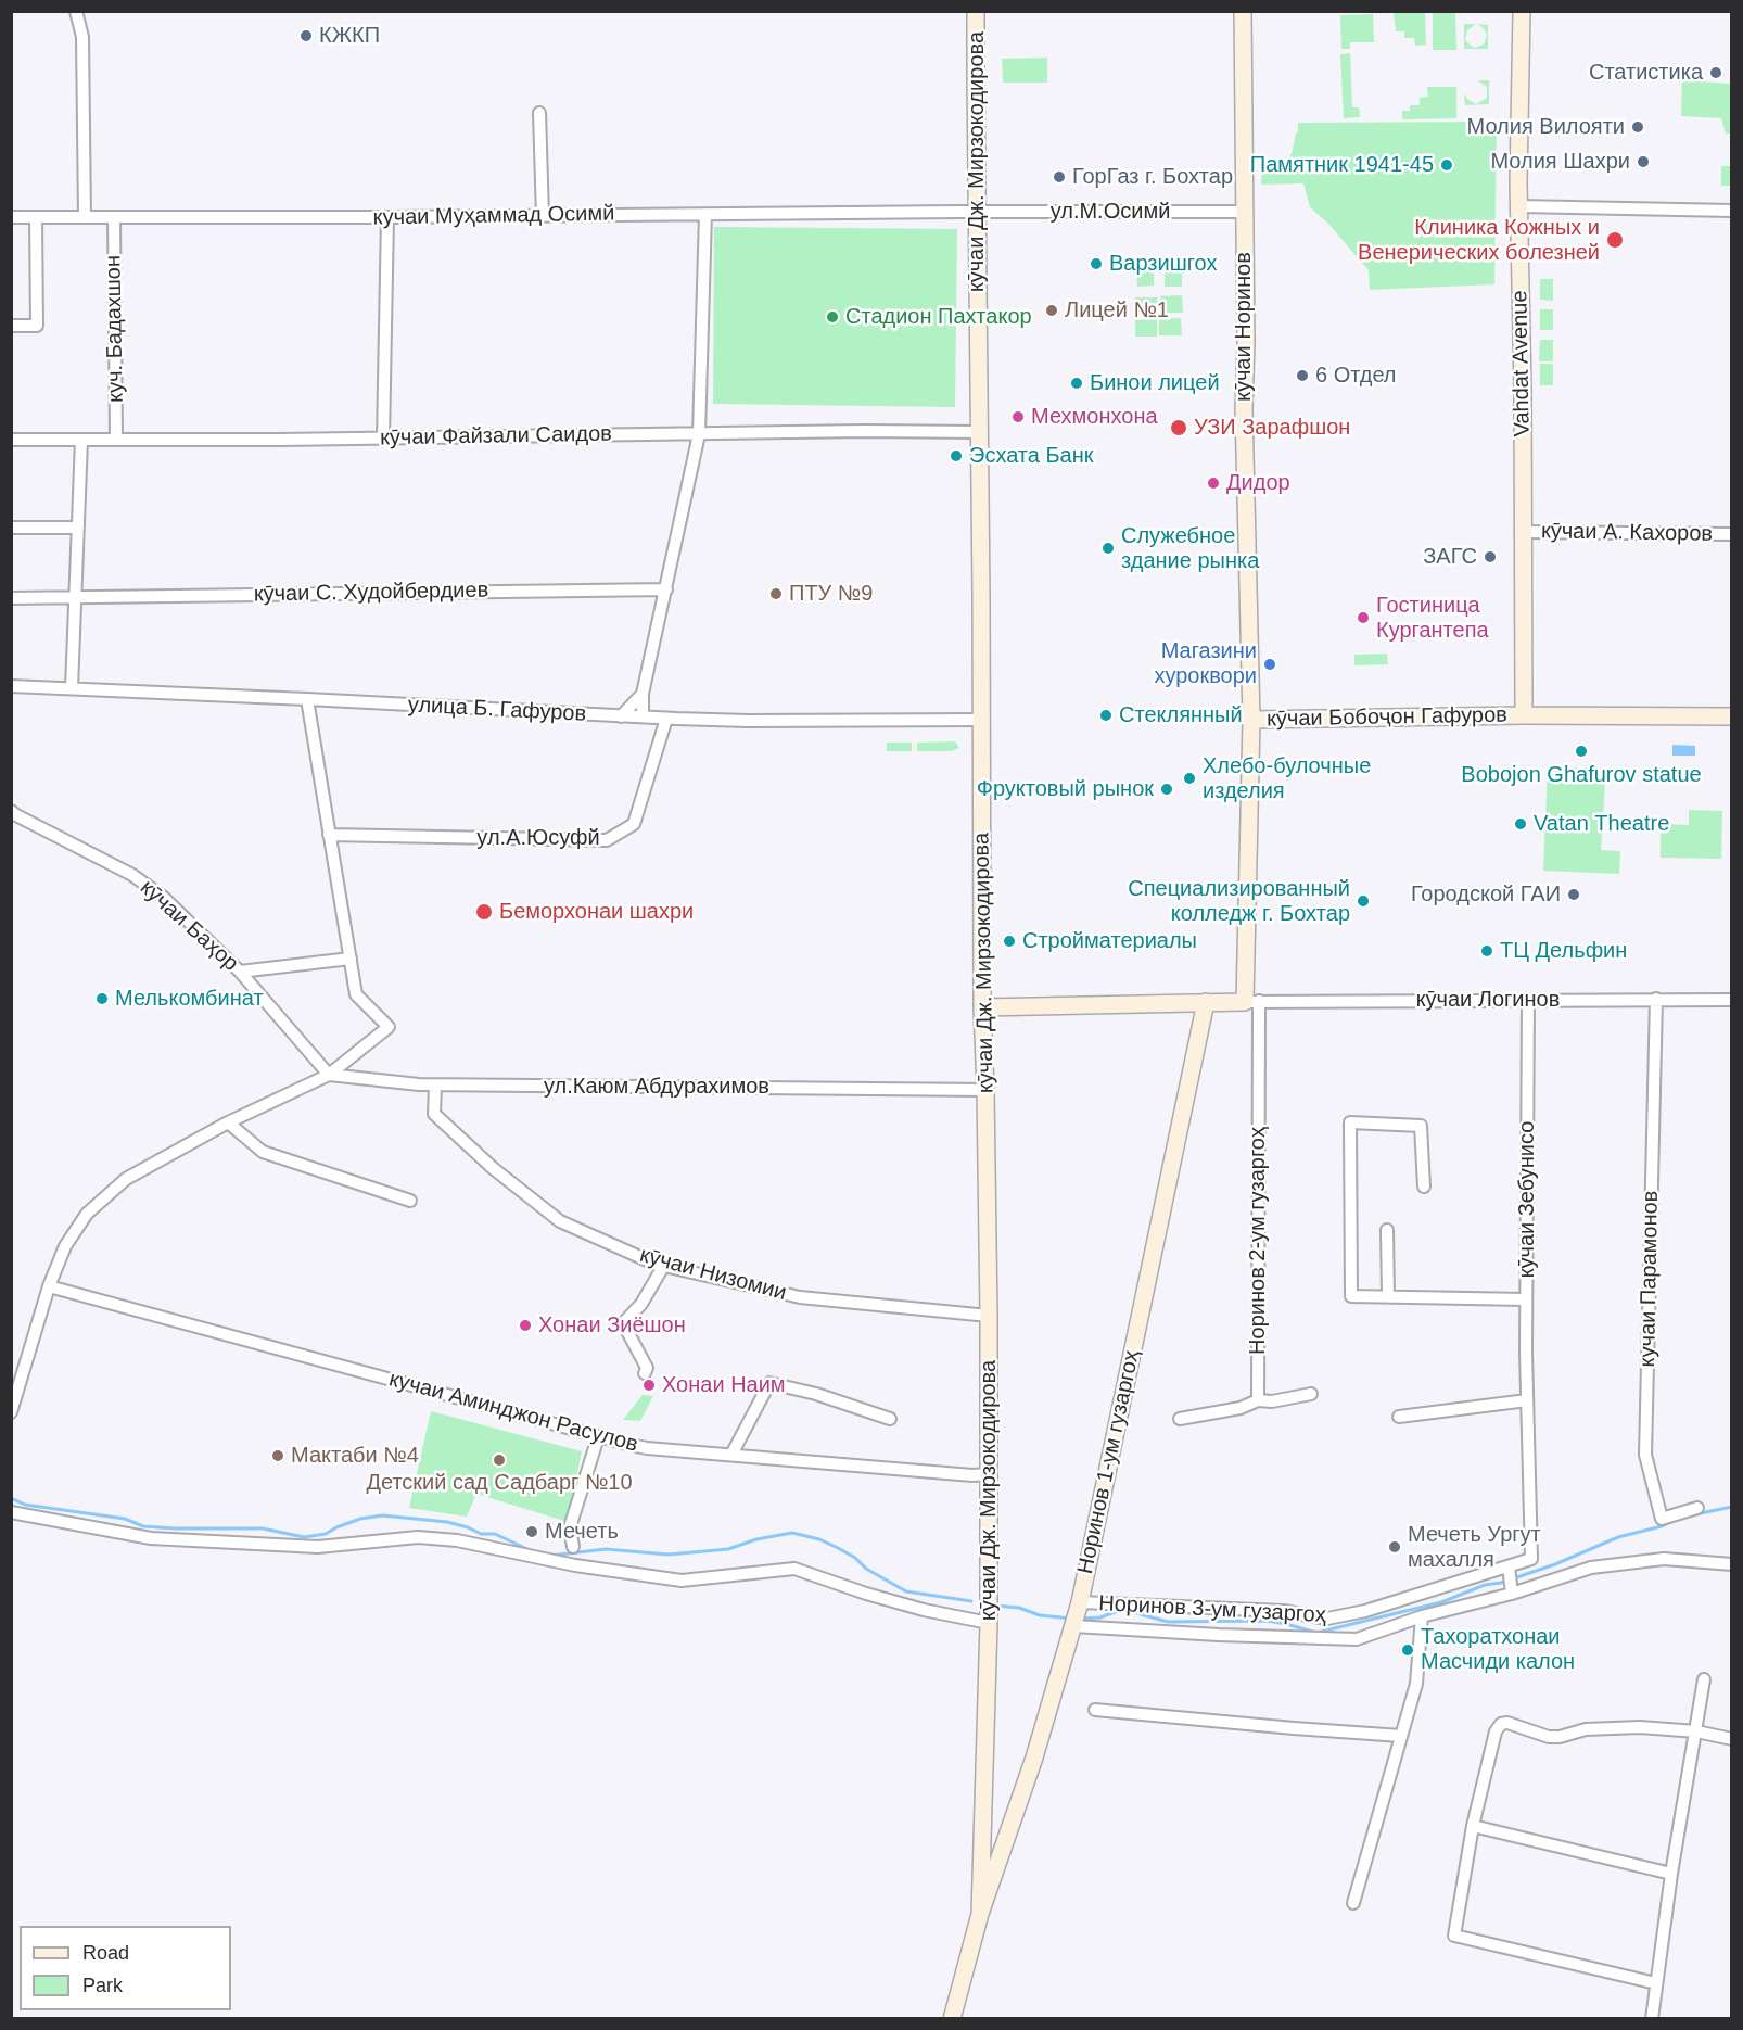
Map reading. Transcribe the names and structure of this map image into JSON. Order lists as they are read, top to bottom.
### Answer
{
  "streets": {
    "street": [
      "кӯчаи Дж. Мирзокодирова",
      "ул.М.Осимй",
      "кучаи Муҳаммад Осимй",
      "кӯчаи Норинов",
      "куч. Бадахшон",
      "Vahdat Avenue",
      "кӯчаи Файзали Саидов",
      "кӯчаи А. Кахоров",
      "кӯчаи С. Худойбердиев",
      "улица Б. Гафуров",
      "кӯчаи Бобоҷон Гафуров",
      "ул.А.Юсуфй",
      "кӯчаи Баҳор",
      "кӯчаи Логинов",
      "ул.Каюм Абдурахимов",
      "кӯчаи Зебунисо",
      "Норинов 2-ум гузаргоҳ",
      "кӯчаи Низомии",
      "кучаи Парамонов",
      "кучаи Аминджон Расулов",
      "Норинов 1-ум гузаргоҳ",
      "Норинов 3-ум гузаргоҳ"
    ]
  },
  "crossings": [
    ["кӯчаи Дж. Мирзокодирова", "ул.М.Осимй"],
    ["кӯчаи Дж. Мирзокодирова", "кучаи Муҳаммад Осимй"],
    ["кӯчаи Дж. Мирзокодирова", "кӯчаи Файзали Саидов"],
    ["кӯчаи Дж. Мирзокодирова", "улица Б. Гафуров"],
    ["кӯчаи Дж. Мирзокодирова", "ул.Каюм Абдурахимов"],
    ["кӯчаи Дж. Мирзокодирова", "кӯчаи Низомии"],
    ["кӯчаи Дж. Мирзокодирова", "кучаи Аминджон Расулов"],
    ["кӯчаи Дж. Мирзокодирова", "Норинов 1-ум гузаргоҳ"],
    ["ул.М.Осимй", "кучаи Муҳаммад Осимй"],
    ["ул.М.Осимй", "кӯчаи Норинов"],
    ["кучаи Муҳаммад Осимй", "куч. Бадахшон"],
    ["кӯчаи Норинов", "кӯчаи Бобоҷон Гафуров"],
    ["кӯчаи Норинов", "кӯчаи Логинов"],
    ["кӯчаи Норинов", "Норинов 2-ум гузаргоҳ"],
    ["куч. Бадахшон", "кӯчаи Файзали Саидов"],
    ["Vahdat Avenue", "кӯчаи А. Кахоров"],
    ["Vahdat Avenue", "кӯчаи Бобоҷон Гафуров"],
    ["улица Б. Гафуров", "ул.А.Юсуфй"],
    ["кӯчаи Баҳор", "ул.Каюм Абдурахимов"],
    ["кӯчаи Логинов", "кӯчаи Зебунисо"],
    ["кӯчаи Логинов", "Норинов 2-ум гузаргоҳ"],
    ["кӯчаи Логинов", "кучаи Парамонов"],
    ["ул.Каюм Абдурахимов", "кӯчаи Низомии"],
    ["кӯчаи Зебунисо", "Норинов 3-ум гузаргоҳ"],
    ["Норинов 1-ум гузаргоҳ", "Норинов 3-ум гузаргоҳ"]
  ],
  "places": [
    "КЖКП",
    "Статистика",
    "Молия Вилояти",
    "Молия Шахри",
    "Памятник 1941-45",
    "ГорГаз г. Бохтар",
    "Клиника Кожных и Венерических болезней",
    "Варзишгох",
    "Лицей №1",
    "Стадион Пахтакор",
    "6 Отдел",
    "Бинои лицей",
    "Мехмонхона",
    "УЗИ Зарафшон",
    "Эсхата Банк",
    "Дидор",
    "Служебное здание рынка",
    "ЗАГС",
    "ПТУ №9",
    "Гостиница Кургантепа",
    "Магазини хуроквори",
    "Стеклянный",
    "Bobojon Ghafurov statue",
    "Хлебо-булочные изделия",
    "Фруктовый рынок",
    "Vatan Theatre",
    "Городской ГАИ",
    "Специализированный колледж г. Бохтар",
    "Беморхонаи шахри",
    "Стройматериалы",
    "ТЦ Дельфин",
    "Мелькомбинат",
    "Хонаи Зиёшон",
    "Хонаи Наим",
    "Мактаби №4",
    "Детский сад Садбарг №10",
    "Мечеть",
    "Мечеть Ургут махалля",
    "Тахоратхонаи Масчиди калон"
  ],
  "legend": ["Road", "Park"]
}
